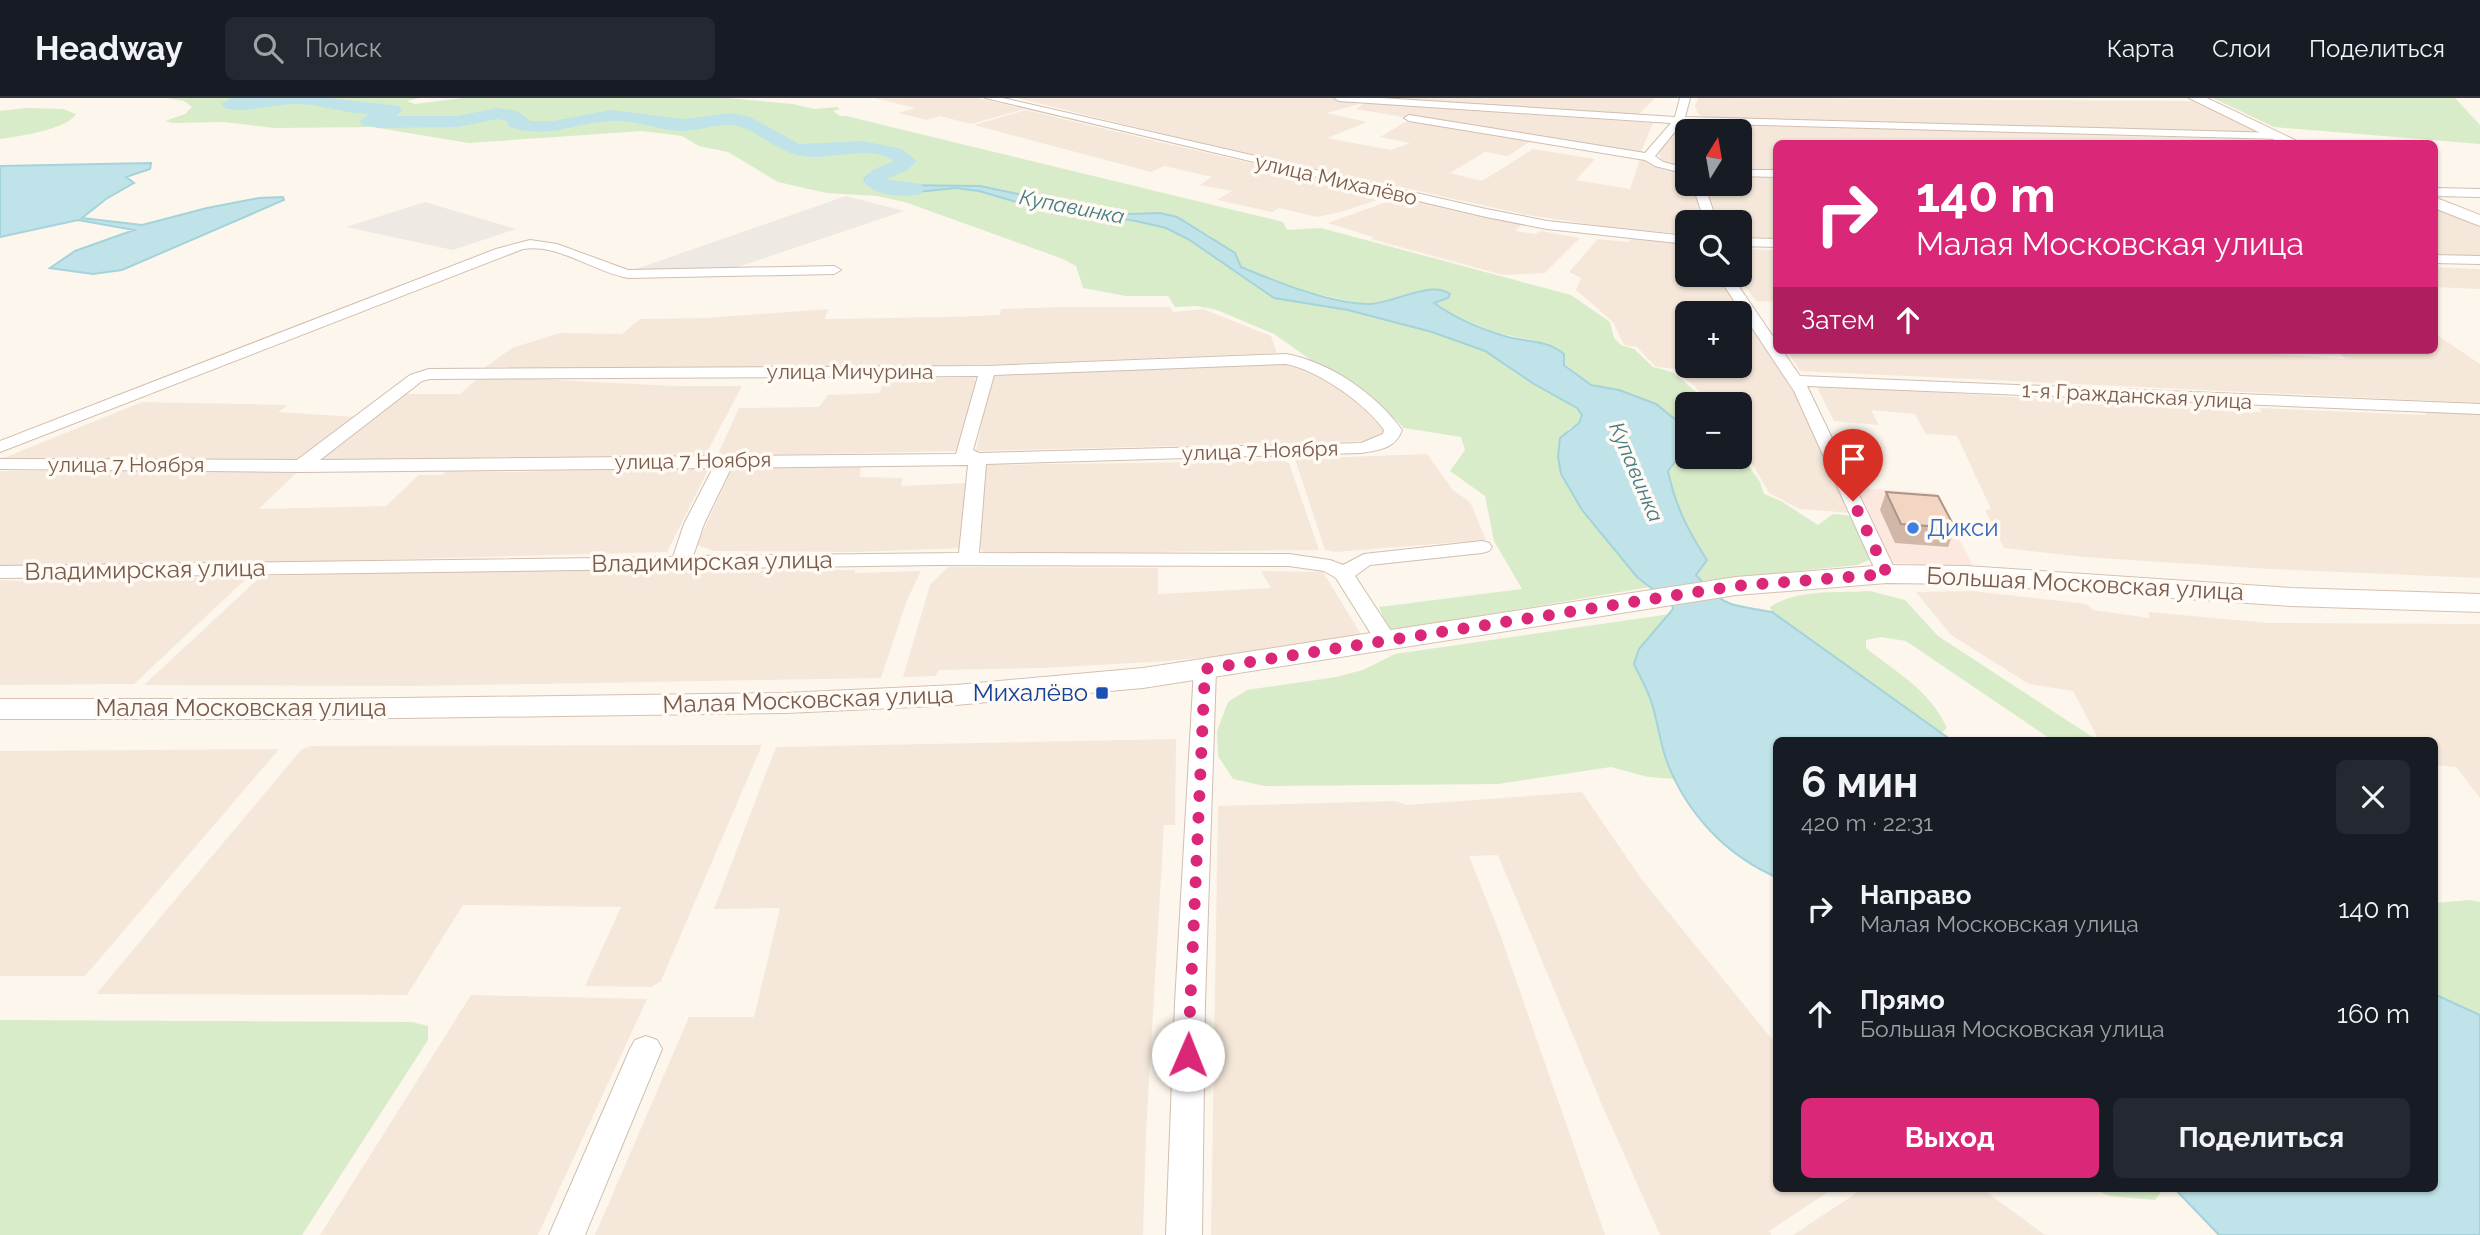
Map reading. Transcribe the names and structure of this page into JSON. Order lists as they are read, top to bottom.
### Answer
{
  "streets": {
    "main road": ["Большая Московская улица", "Малая Московская улица"],
    "street": [
      "улица Михалёво",
      "улица Мичурина",
      "1-я Гражданская улица",
      "улица 7 Ноября",
      "Владимирская улица"
    ]
  },
  "crossings": [
    ["улица Мичурина", "улица 7 Ноября"],
    ["Большая Московская улица", "Малая Московская улица"]
  ],
  "water": ["Купавинка"],
  "places": {
    "other": ["Дикси"],
    "transit": ["Михалёво"]
  },
  "north": "top",
  "page": {
    "header": "Headway",
    "search": "Поиск",
    "nav": ["Карта", "Слои", "Поделиться"],
    "map_buttons": ["+", "−"],
    "turn": ["140 m", "Малая Московская улица"],
    "then": "Затем",
    "heading": ["6 мин", "420 m · 22:31"],
    "list": [
      {
        "name": "Направо",
        "note": "Малая Московская улица",
        "value": "140 m"
      },
      {
        "name": "Прямо",
        "note": "Большая Московская улица",
        "value": "160 m"
      }
    ],
    "buttons": ["Выход", "Поделиться"]
  }
}
